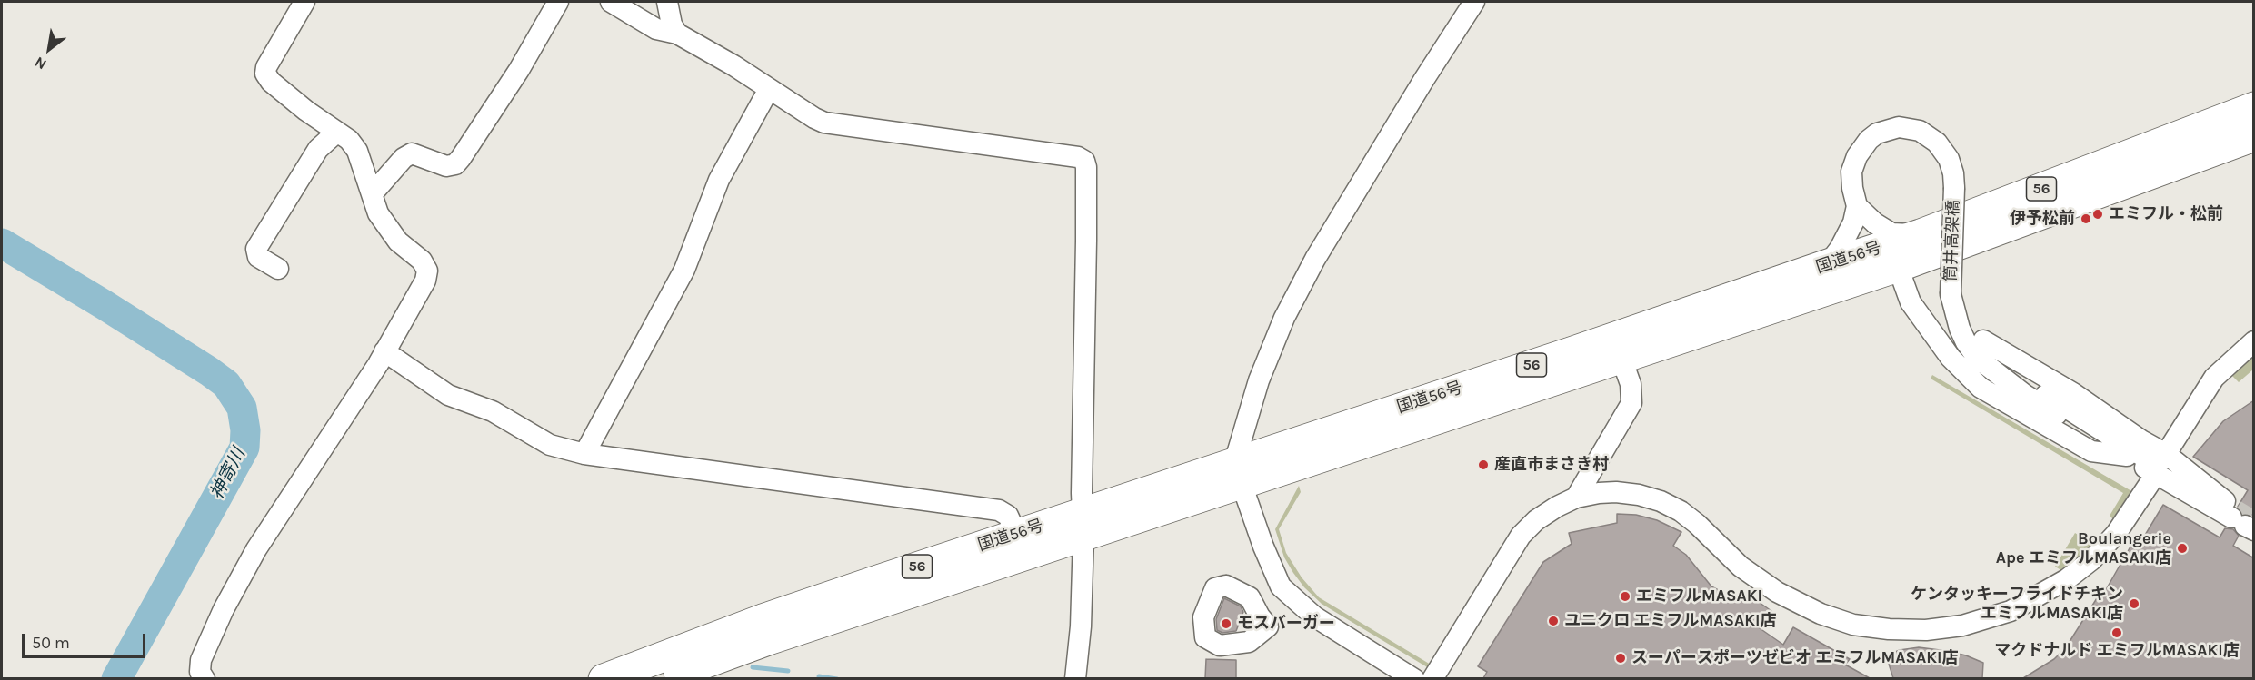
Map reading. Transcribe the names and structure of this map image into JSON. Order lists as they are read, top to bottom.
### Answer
{
  "streets": {
    "highway": ["56", "国道56号"],
    "street": ["筒井高架橋"]
  },
  "water": ["神寄川"],
  "places": [
    "エミフル・松前",
    "伊予松前",
    "産直市まさき村",
    "Boulangerie Ape エミフルMASAKI店",
    "エミフルMASAKI",
    "ケンタッキーフライドチキン エミフルMASAKI店",
    "ユニクロ エミフルMASAKI店",
    "モスバーガー",
    "マクドナルド エミフルMASAKI店",
    "スーパースポーツゼビオ エミフルMASAKI店"
  ],
  "scale_bar": "50 m",
  "north": "bottom left"
}
